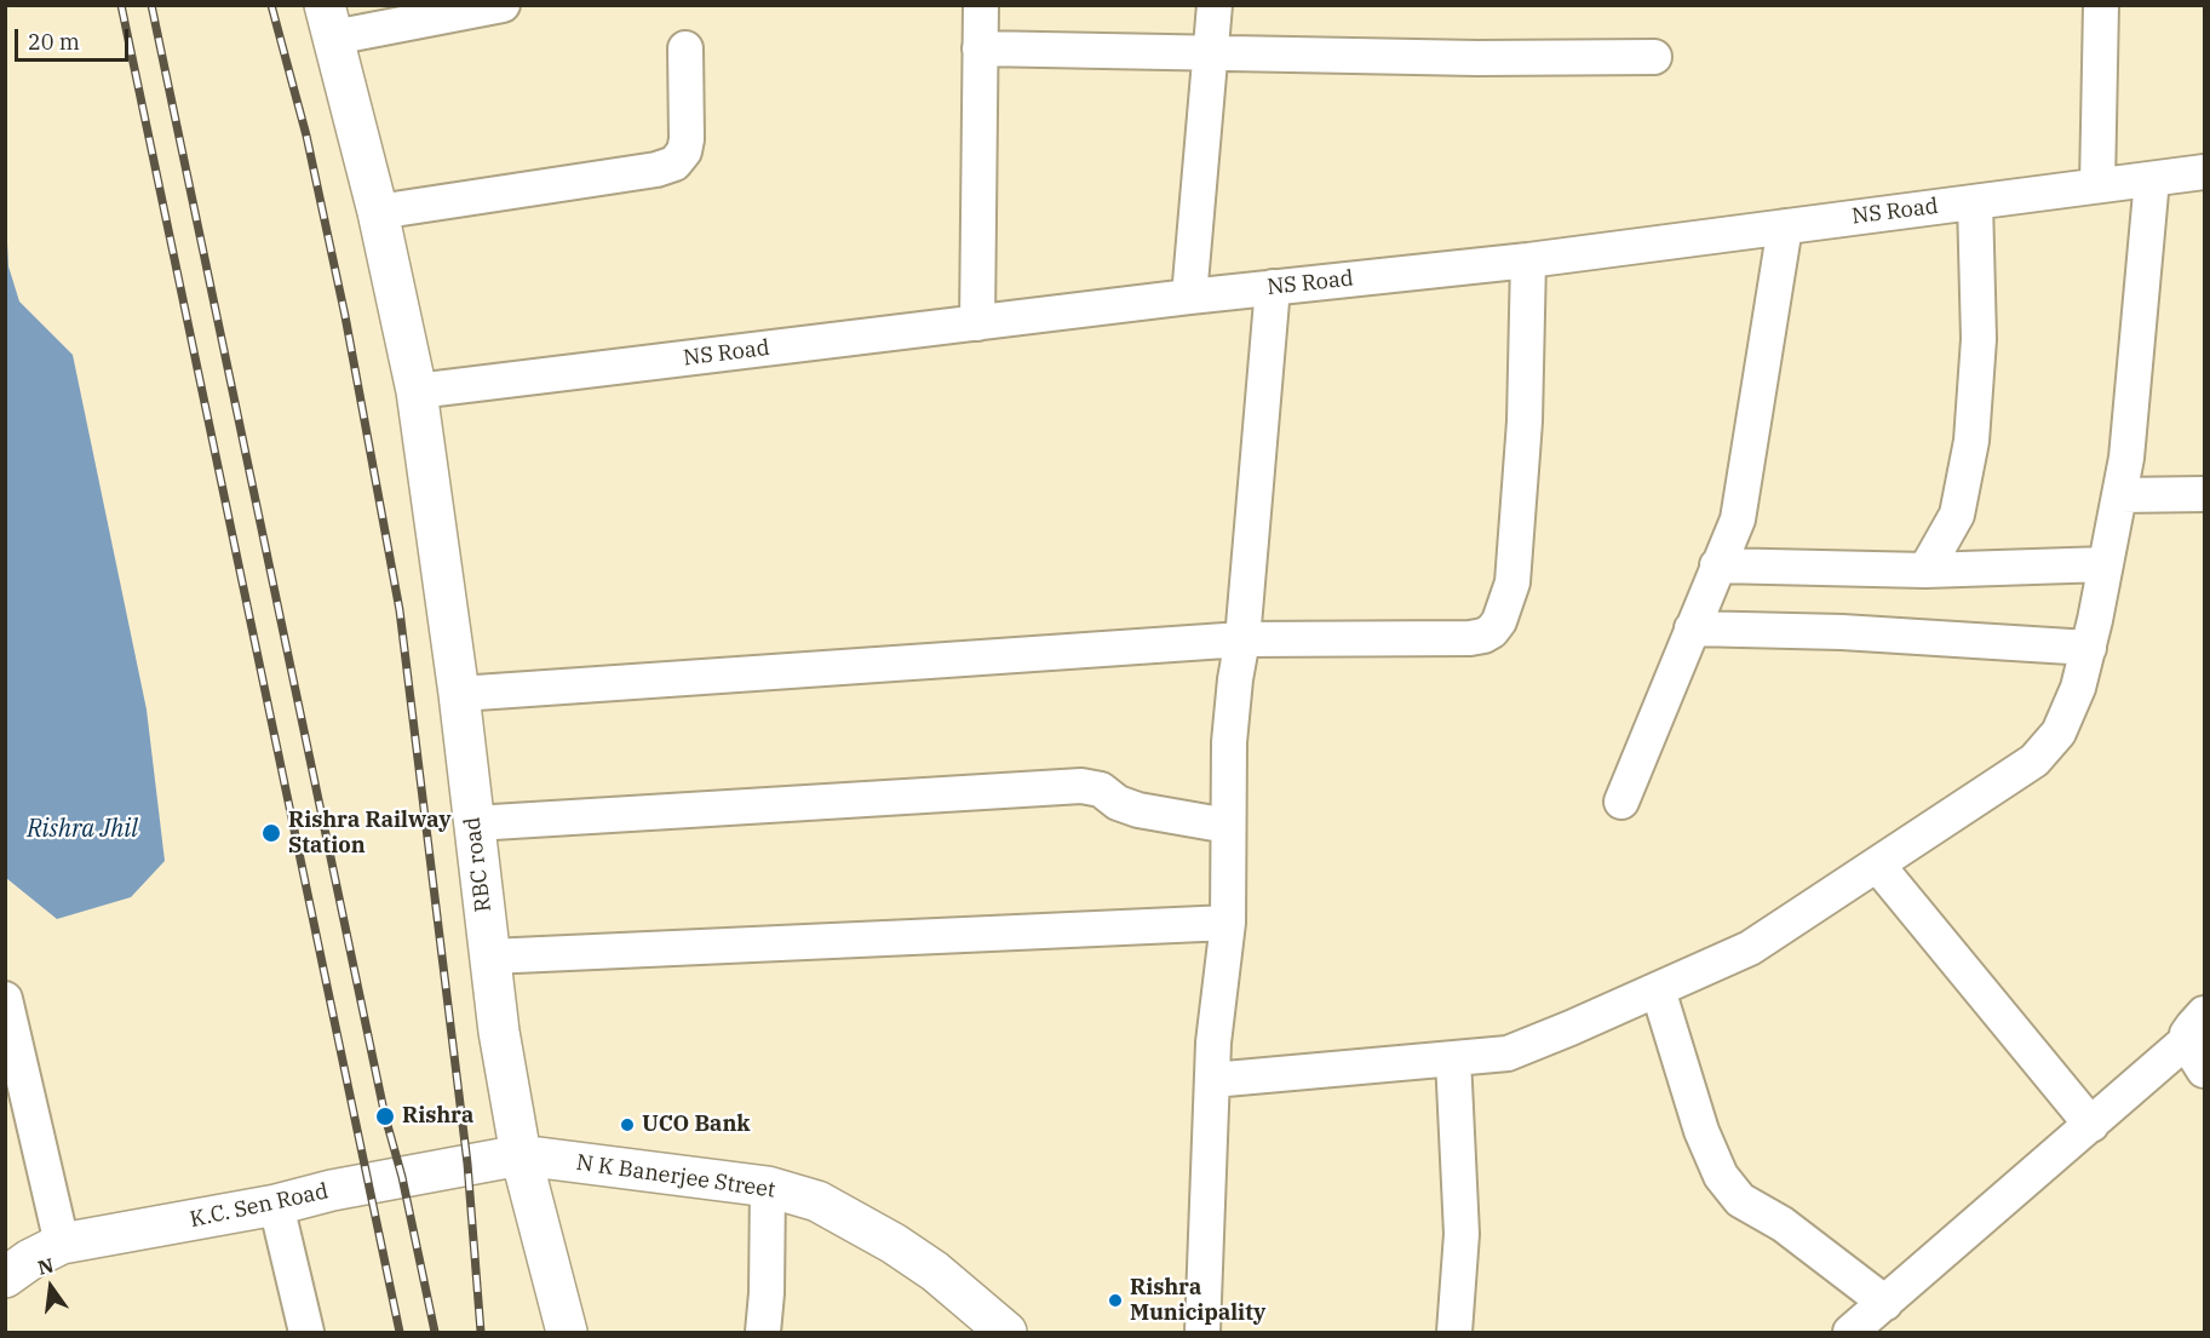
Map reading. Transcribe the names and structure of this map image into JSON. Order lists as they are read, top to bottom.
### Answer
{
  "streets": {
    "street": [
      "NS Road",
      "RBC road",
      "N K Banerjee Street",
      "K.C. Sen Road"
    ]
  },
  "crossings": [
    ["NS Road", "RBC road"],
    ["RBC road", "N K Banerjee Street"],
    ["RBC road", "K.C. Sen Road"],
    ["N K Banerjee Street", "K.C. Sen Road"]
  ],
  "water": ["Rishra Jhil"],
  "places": [
    "Rishra Railway Station",
    "Rishra",
    "UCO Bank",
    "Rishra Municipality"
  ],
  "scale_bar": "20 m",
  "north": "top"
}
